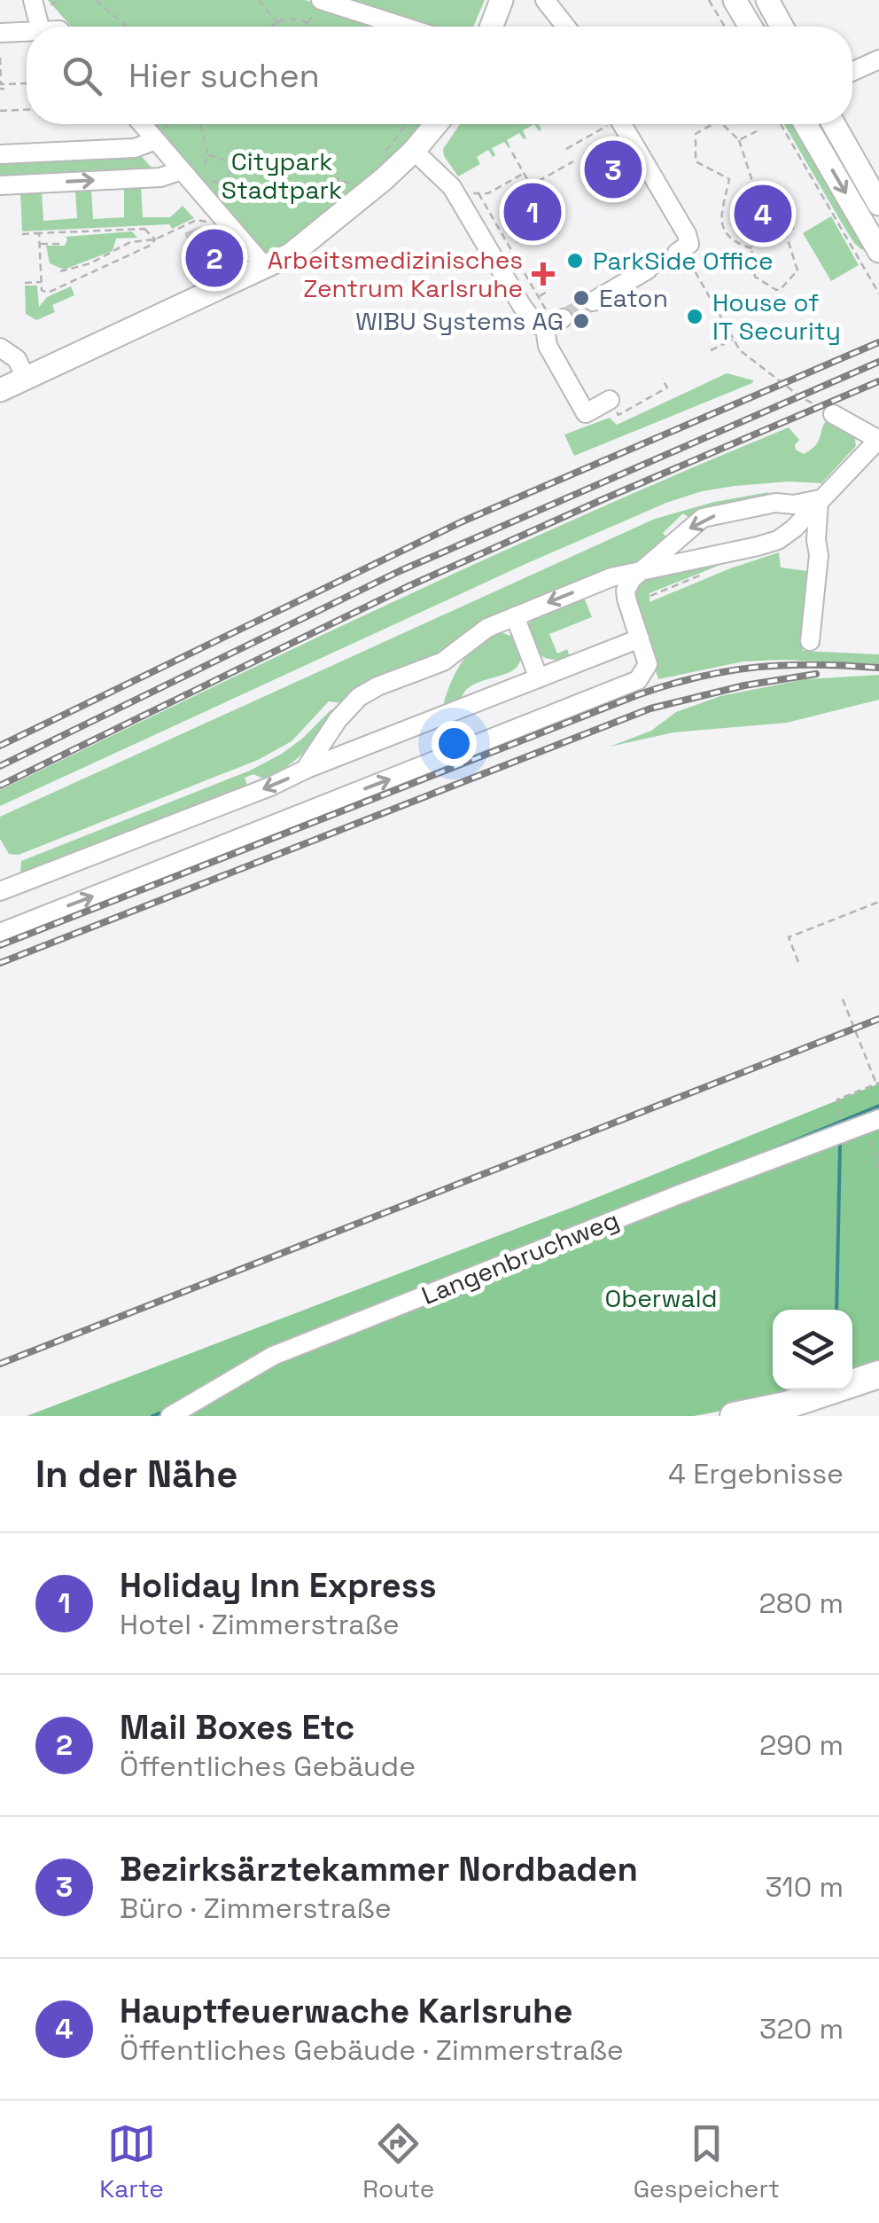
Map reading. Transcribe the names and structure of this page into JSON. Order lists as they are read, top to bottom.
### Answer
{
  "streets": {
    "street": ["Langenbruchweg"]
  },
  "parks": ["Citypark Stadtpark", "Oberwald"],
  "places": {
    "other": [
      "ParkSide Office",
      "Eaton",
      "House of IT Security",
      "WIBU Systems AG"
    ],
    "health": ["Arbeitsmedizinisches Zentrum Karlsruhe"]
  },
  "page": {
    "search": "Hier suchen",
    "pins": [
      "3",
      "1",
      "4",
      "2"
    ],
    "heading": ["In der Nähe", "4 Ergebnisse"],
    "list": [
      {
        "mark": "1",
        "name": "Holiday Inn Express",
        "note": "Hotel · Zimmerstraße",
        "value": "280 m"
      },
      {
        "mark": "2",
        "name": "Mail Boxes Etc",
        "note": "Öffentliches Gebäude",
        "value": "290 m"
      },
      {
        "mark": "3",
        "name": "Bezirksärztekammer Nordbaden",
        "note": "Büro · Zimmerstraße",
        "value": "310 m"
      },
      {
        "mark": "4",
        "name": "Hauptfeuerwache Karlsruhe",
        "note": "Öffentliches Gebäude · Zimmerstraße",
        "value": "320 m"
      }
    ],
    "nav": ["Karte", "Route", "Gespeichert"]
  }
}
